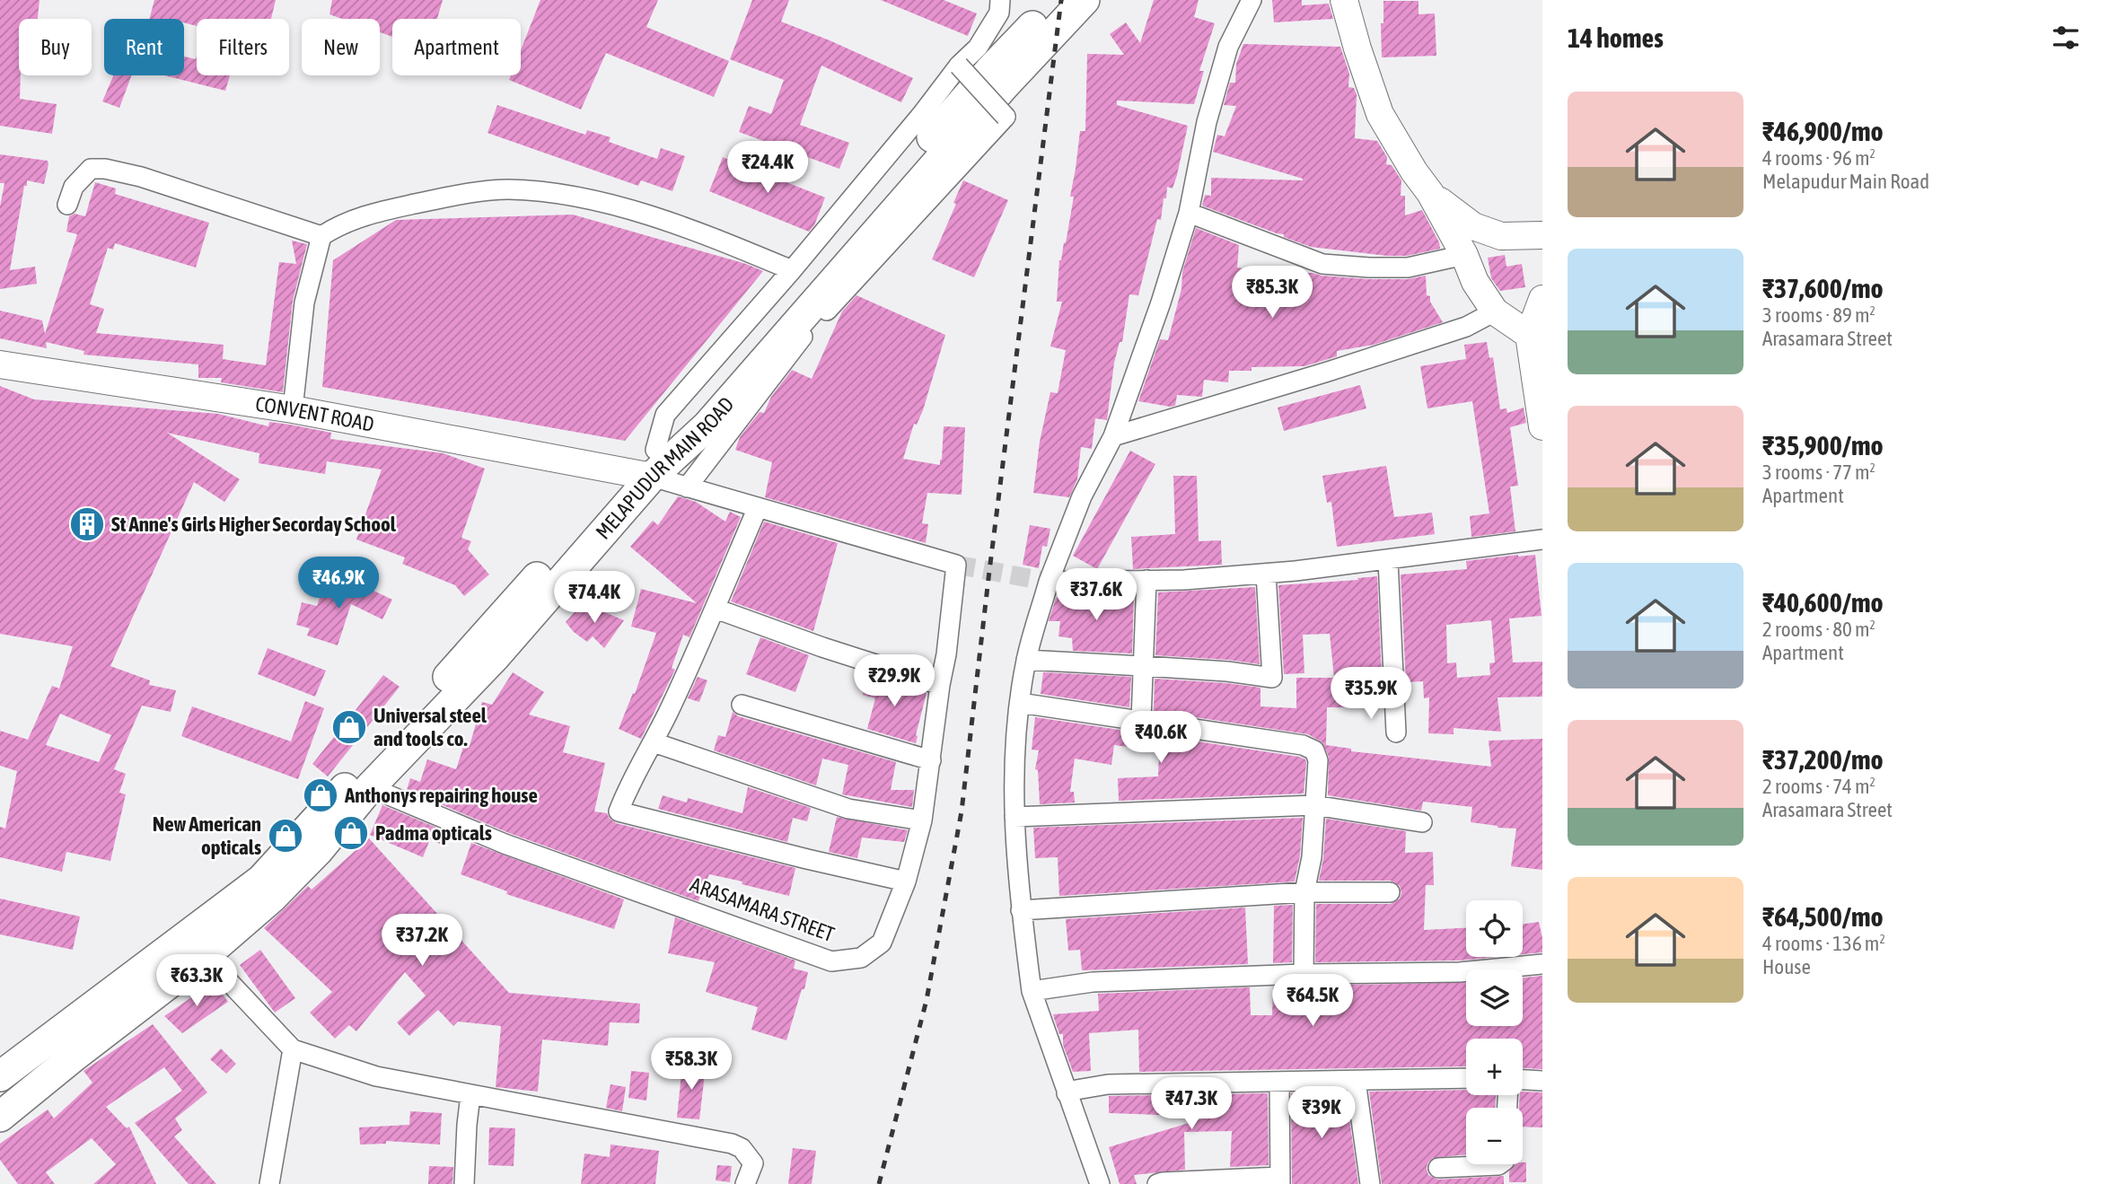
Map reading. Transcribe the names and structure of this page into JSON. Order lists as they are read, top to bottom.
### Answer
{
  "streets": {
    "main road": ["MELAPUDUR MAIN ROAD"],
    "street": ["CONVENT ROAD", "ARASAMARA STREET"]
  },
  "crossings": [
    ["CONVENT ROAD", "MELAPUDUR MAIN ROAD"],
    ["MELAPUDUR MAIN ROAD", "ARASAMARA STREET"]
  ],
  "places": {
    "building": ["St Anne's Girls Higher Secorday School"],
    "shop": [
      "Universal steel and tools co.",
      "Anthonys repairing house",
      "Padma opticals",
      "New American opticals"
    ]
  },
  "page": {
    "heading": "14 homes",
    "chip": [
      "Buy",
      "Rent",
      "Filters",
      "New",
      "Apartment"
    ],
    "list": [
      {
        "name": "₹46,900/mo",
        "note": "4 rooms · 96 m² · Melapudur Main Road"
      },
      {
        "name": "₹37,600/mo",
        "note": "3 rooms · 89 m² · Arasamara Street"
      },
      {
        "name": "₹35,900/mo",
        "note": "3 rooms · 77 m² · Apartment"
      },
      {
        "name": "₹40,600/mo",
        "note": "2 rooms · 80 m² · Apartment"
      },
      {
        "name": "₹37,200/mo",
        "note": "2 rooms · 74 m² · Arasamara Street"
      },
      {
        "name": "₹64,500/mo",
        "note": "4 rooms · 136 m² · House"
      }
    ],
    "price": [
      "₹24.4K",
      "₹85.3K",
      "₹46.9K",
      "₹37.6K",
      "₹74.4K",
      "₹29.9K",
      "₹35.9K",
      "₹40.6K",
      "₹37.2K",
      "₹63.3K",
      "₹64.5K",
      "₹58.3K",
      "₹47.3K",
      "₹39K"
    ],
    "map_buttons": ["+", "−"]
  }
}
